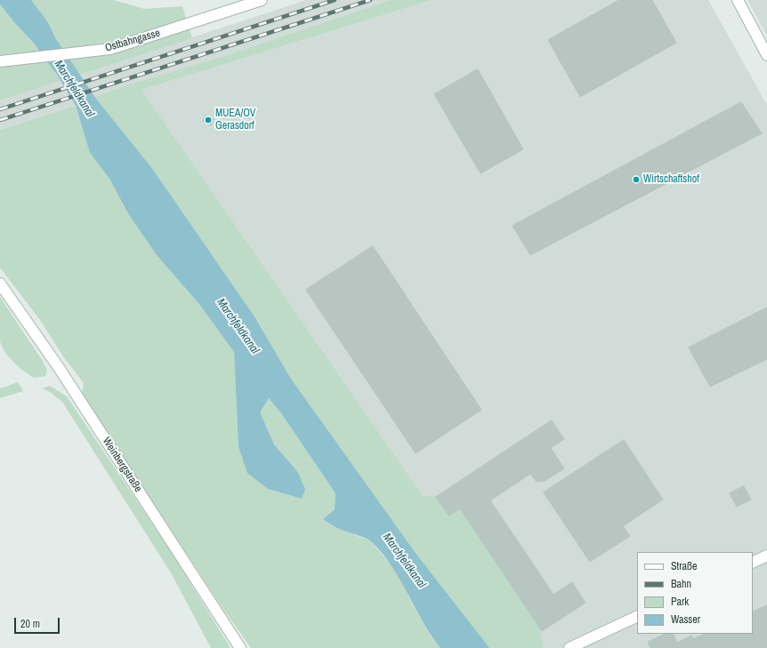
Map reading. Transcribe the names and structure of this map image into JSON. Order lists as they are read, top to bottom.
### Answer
{
  "streets": {
    "street": ["Ostbahngasse", "Weinbergstraße"]
  },
  "water": ["Marchfeldkanal"],
  "places": ["MUEA/OV Gerasdorf", "Wirtschaftshof"],
  "legend": [
    "Straße",
    "Bahn",
    "Park",
    "Wasser"
  ],
  "scale_bar": "20 m"
}
